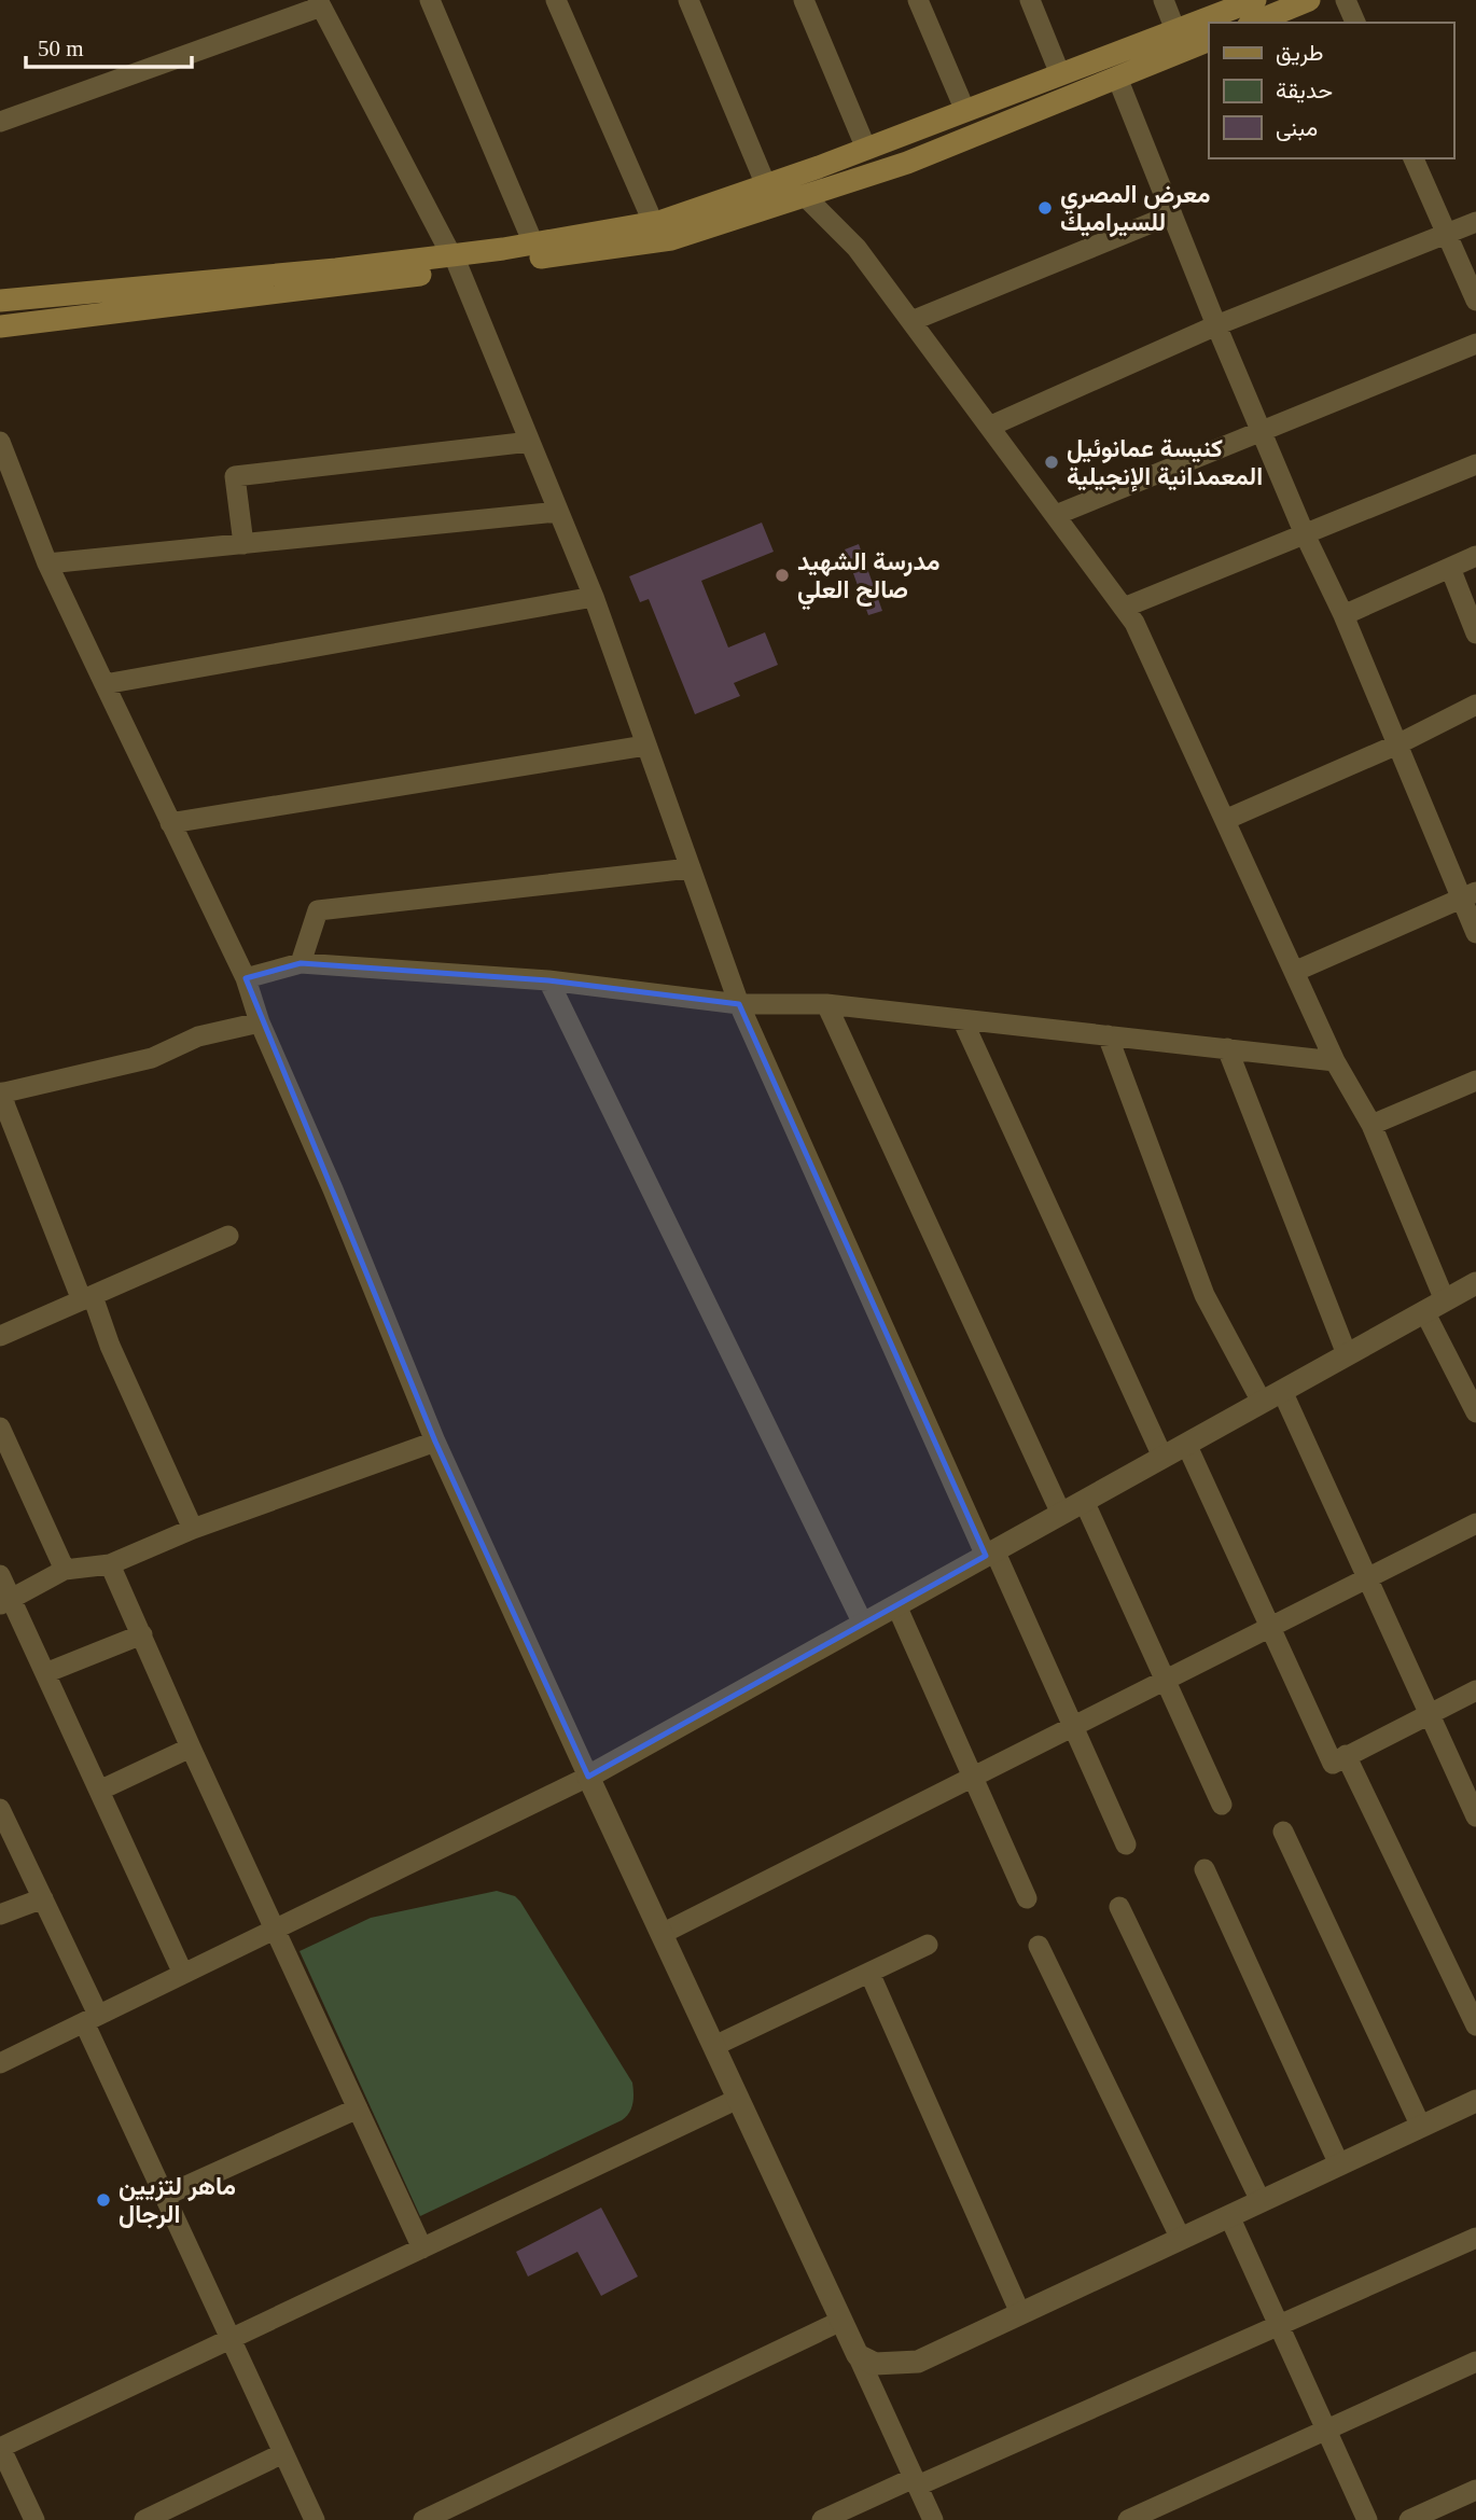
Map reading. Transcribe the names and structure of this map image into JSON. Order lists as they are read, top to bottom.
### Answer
{
  "places": [
    "معرض المصري للسيراميك",
    "كنيسة عمانوئيل المعمدانية الإنجيلية",
    "مدرسة الشهيد صالح العلي",
    "ماهر لتزيين الرجال"
  ],
  "legend": ["طريق", "حديقة", "مبنى"],
  "scale_bar": "50 m"
}
